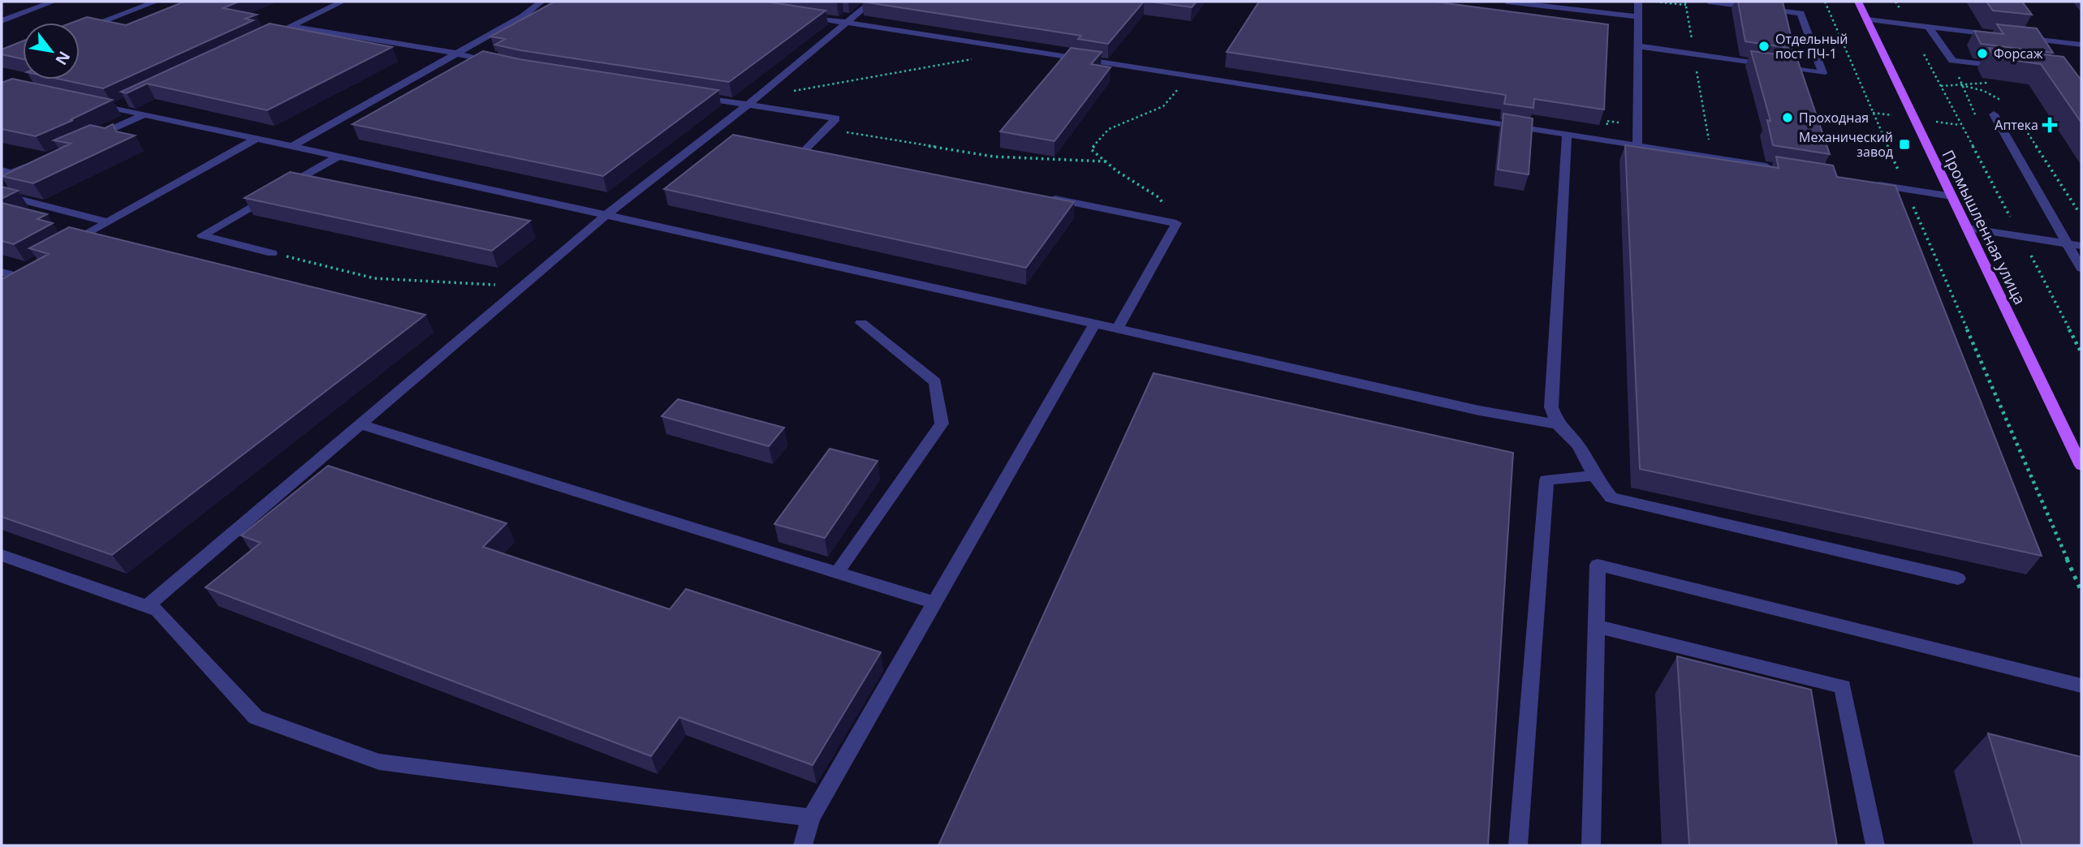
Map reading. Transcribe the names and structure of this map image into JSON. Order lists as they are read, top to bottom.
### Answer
{
  "streets": {
    "main road": ["Промышленная улица"]
  },
  "places": {
    "other": ["Отдельный пост ПЧ-1", "Форсаж", "Проходная"],
    "health": ["Аптека"],
    "transit": ["Механический завод"]
  },
  "north": "bottom right"
}
